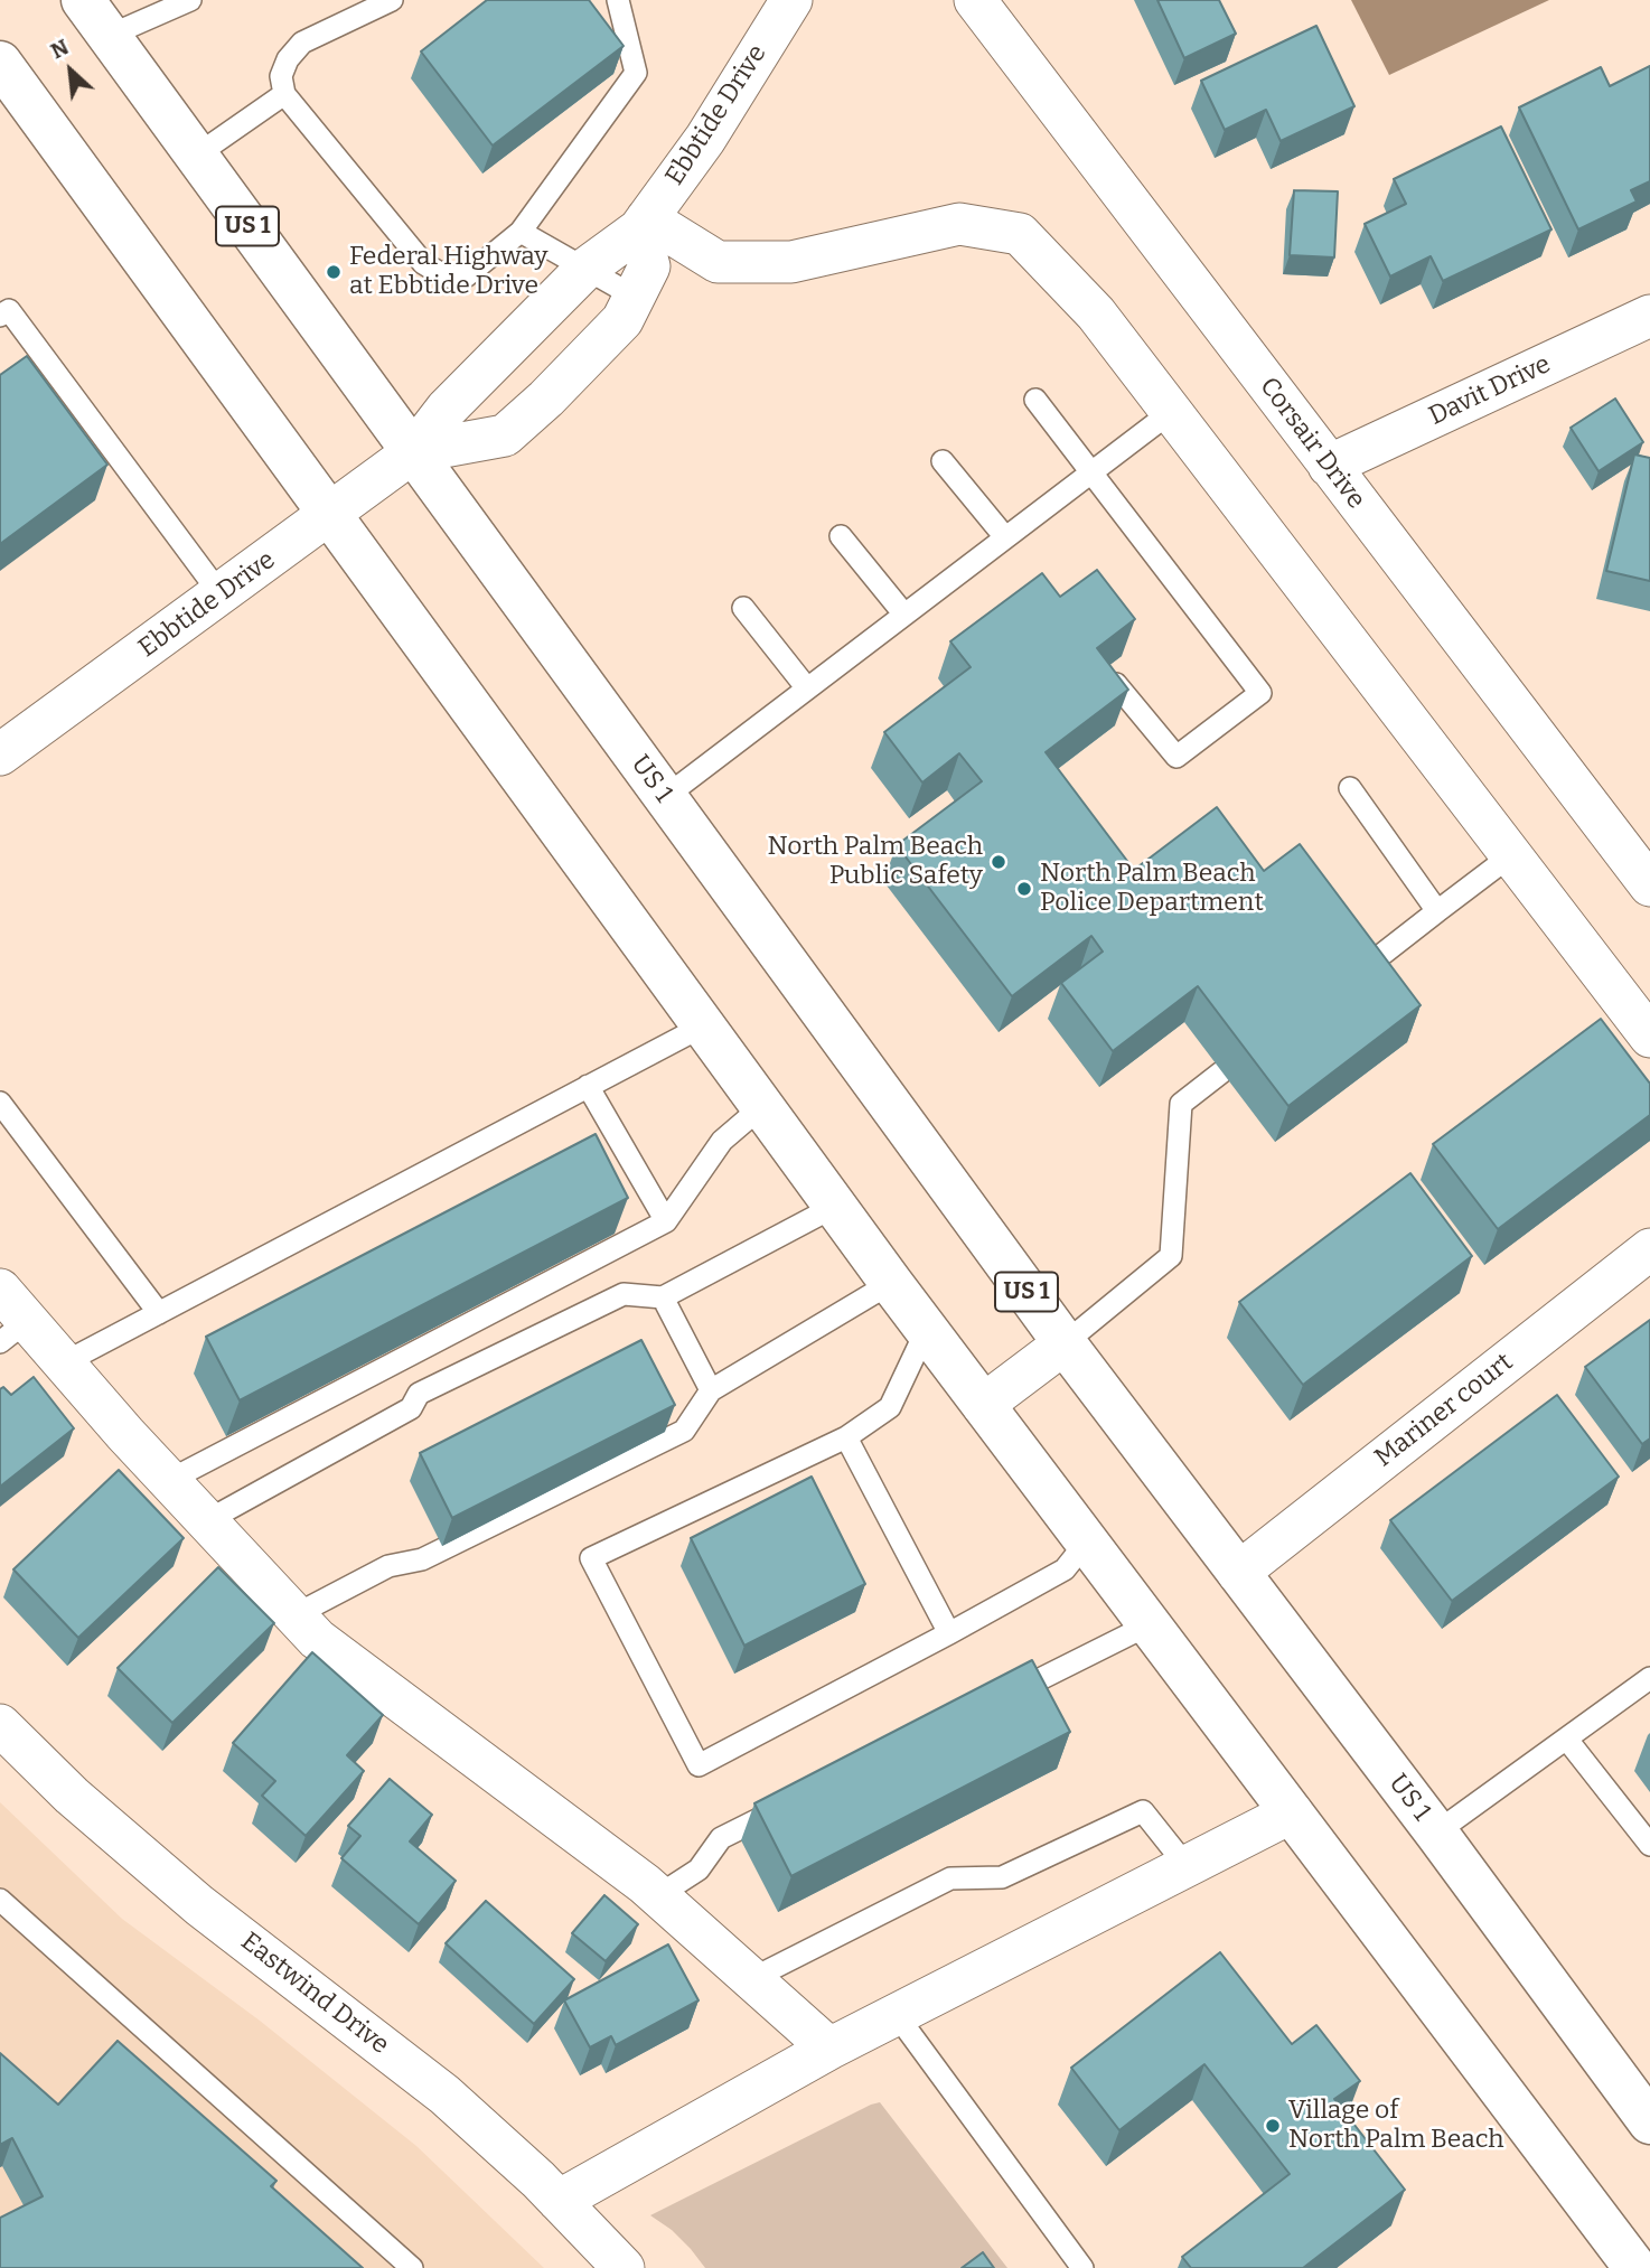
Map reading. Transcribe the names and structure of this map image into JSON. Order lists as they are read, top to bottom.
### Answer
{
  "streets": {
    "main road": ["US 1"],
    "street": [
      "Ebbtide Drive",
      "Davit Drive",
      "Corsair Drive",
      "Mariner court",
      "Eastwind Drive"
    ]
  },
  "crossings": [
    ["Ebbtide Drive", "US 1"],
    ["US 1", "Mariner court"],
    ["Davit Drive", "Corsair Drive"]
  ],
  "places": [
    "Federal Highway at Ebbtide Drive",
    "North Palm Beach Public Safety",
    "North Palm Beach Police Department",
    "Village of North Palm Beach"
  ],
  "north": "top left"
}
